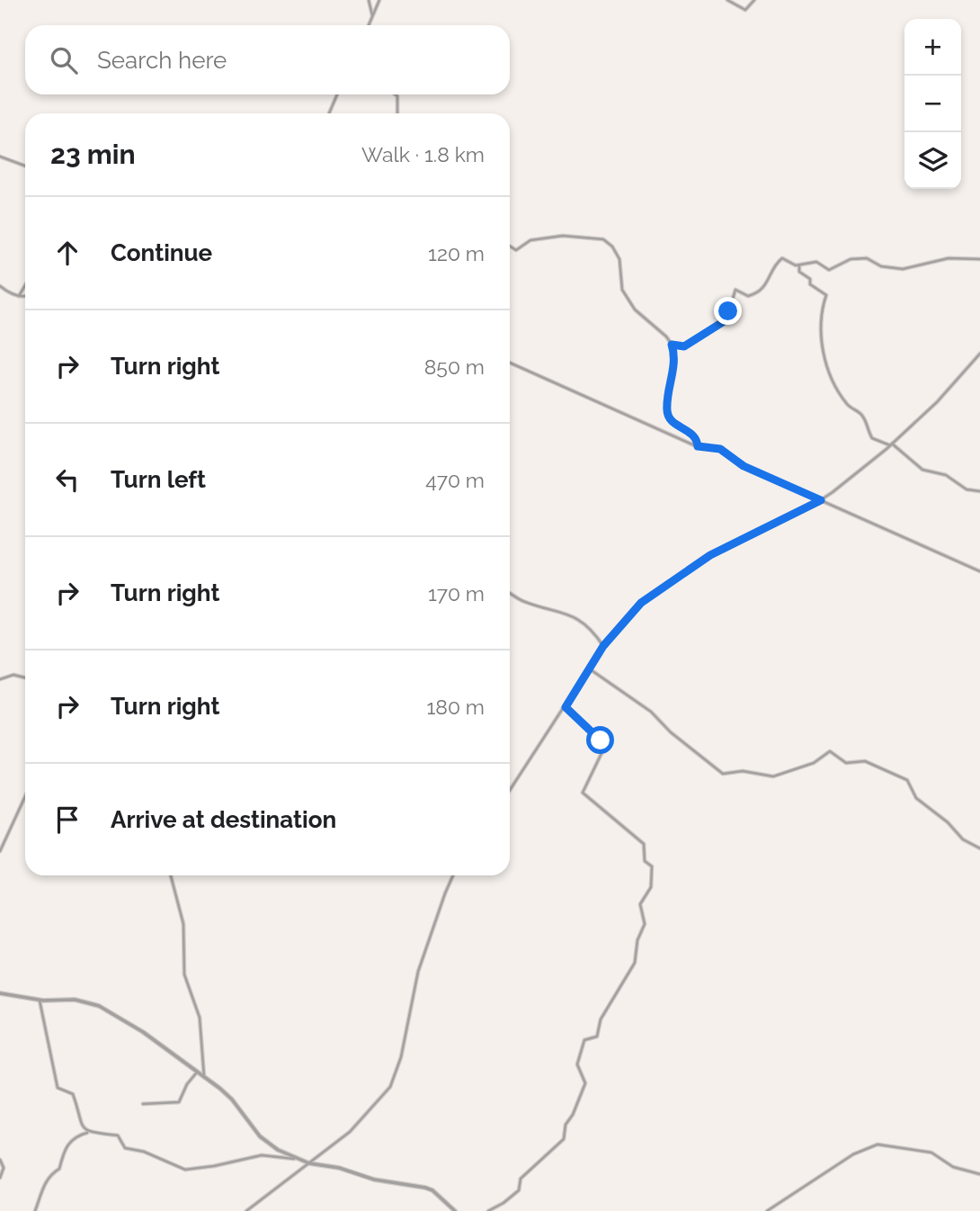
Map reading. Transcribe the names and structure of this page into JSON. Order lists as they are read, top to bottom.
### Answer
{
  "page": {
    "map_buttons": ["+", "−"],
    "search": "Search here",
    "heading": ["23 min", "Walk · 1.8 km"],
    "list": [
      ["Continue", "120 m"],
      ["Turn right", "850 m"],
      ["Turn left", "470 m"],
      ["Turn right", "170 m"],
      ["Turn right", "180 m"],
      "Arrive at destination"
    ]
  }
}
